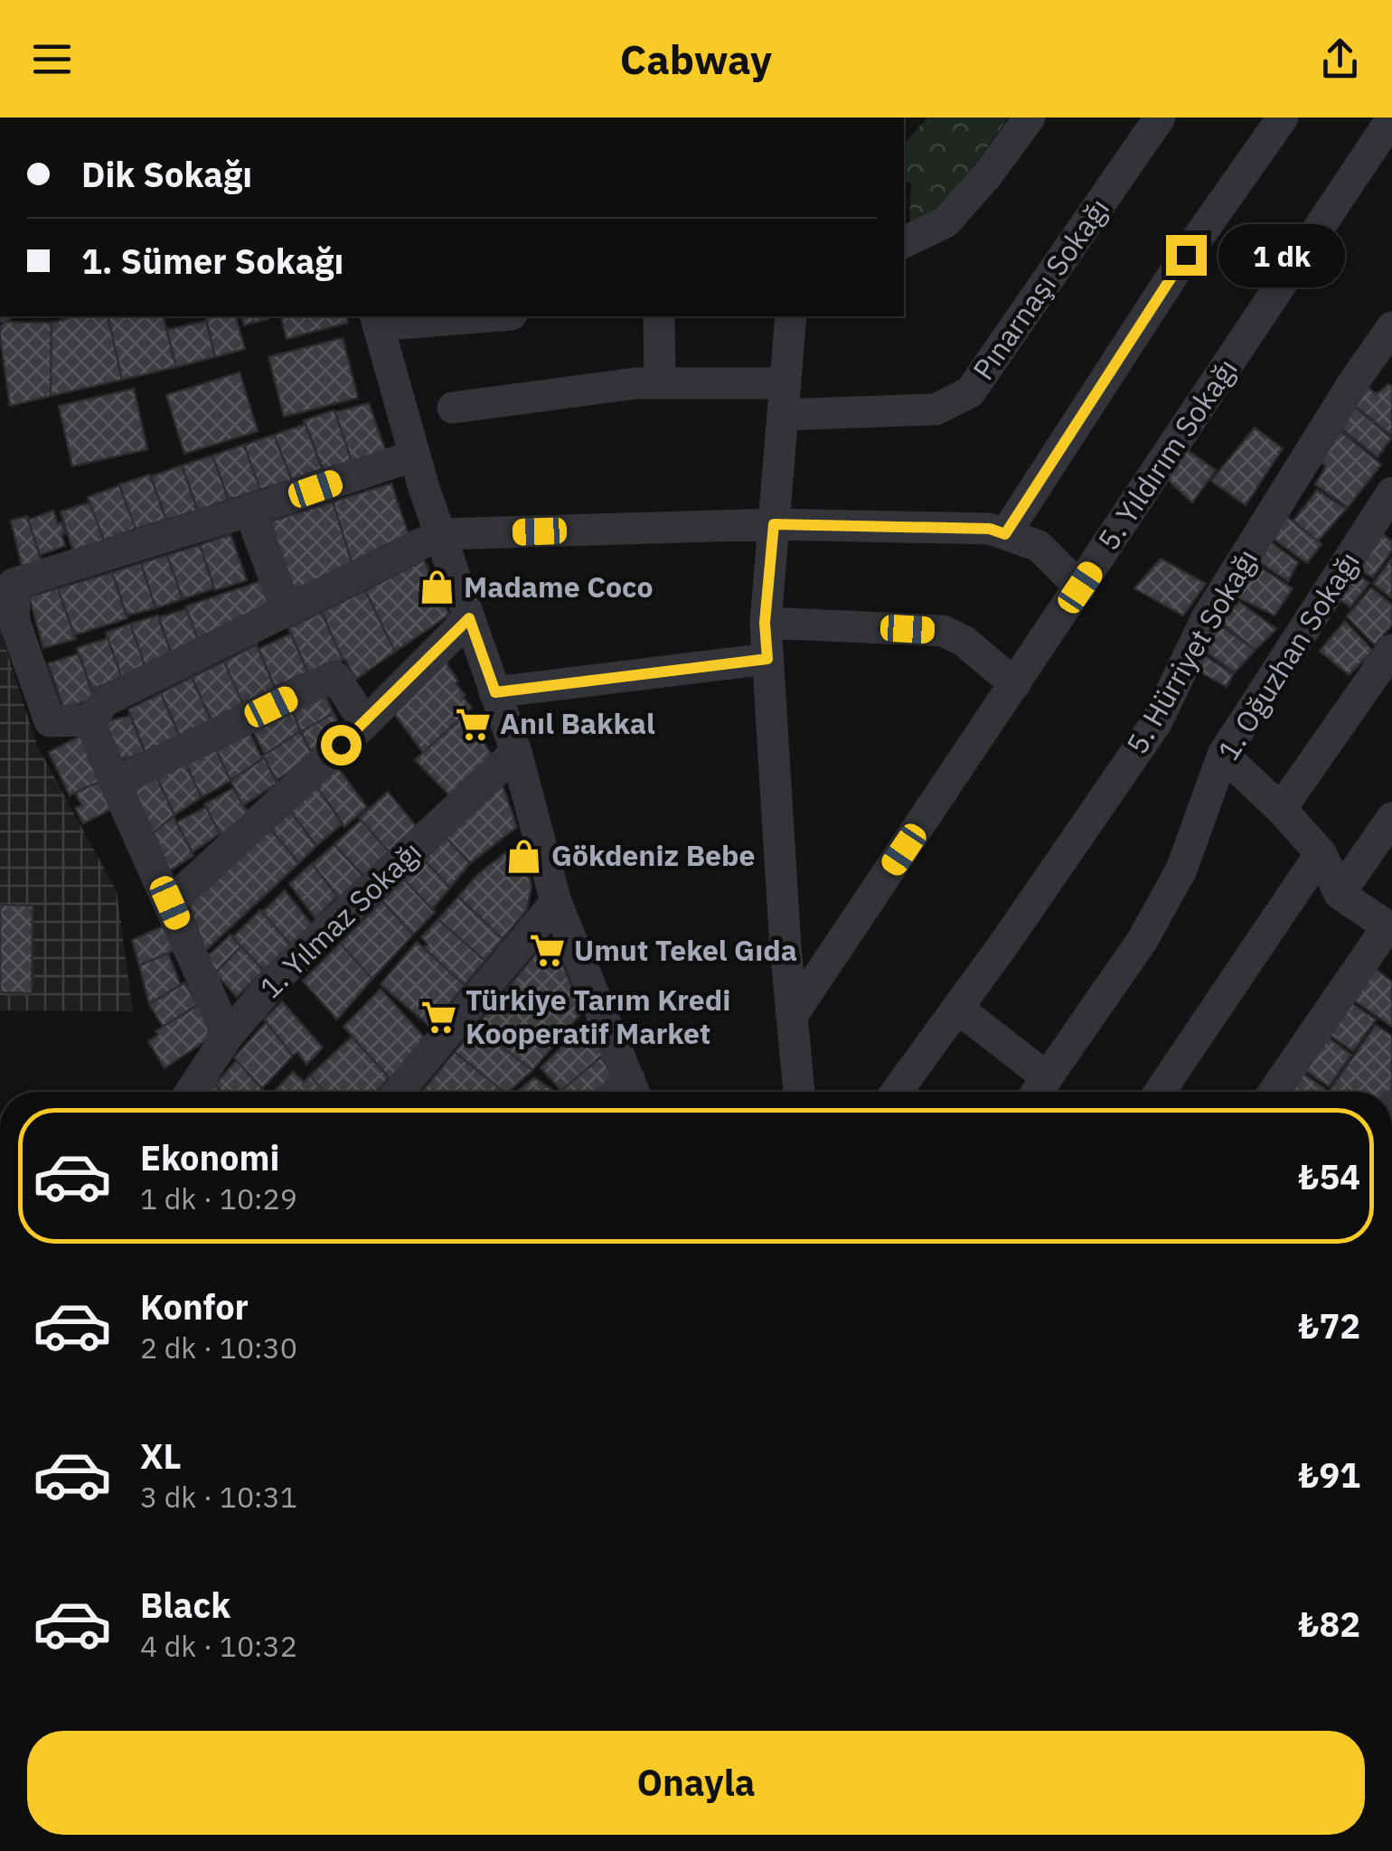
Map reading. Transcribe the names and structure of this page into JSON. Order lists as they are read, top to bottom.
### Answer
{
  "streets": {
    "street": [
      "Pınarnaşı Sokağı",
      "5. Yıldırım Sokağı",
      "5. Hürriyet Sokağı",
      "1. Oğuzhan Sokağı",
      "1. Yılmaz Sokağı"
    ]
  },
  "places": {
    "shop": ["Madame Coco", "Gökdeniz Bebe"],
    "supermarket": ["Anıl Bakkal", "Umut Tekel Gıda", "Türkiye Tarım Kredi Kooperatif Market"]
  },
  "page": {
    "header": "Cabway",
    "banner": ["Dik Sokağı", "1. Sümer Sokağı"],
    "bubble": "1 dk",
    "list": [
      {
        "name": "Ekonomi",
        "note": "1 dk · 10:29",
        "value": "₺54"
      },
      {
        "name": "Konfor",
        "note": "2 dk · 10:30",
        "value": "₺72"
      },
      {
        "name": "XL",
        "note": "3 dk · 10:31",
        "value": "₺91"
      },
      {
        "name": "Black",
        "note": "4 dk · 10:32",
        "value": "₺82"
      }
    ],
    "buttons": "Onayla"
  }
}
